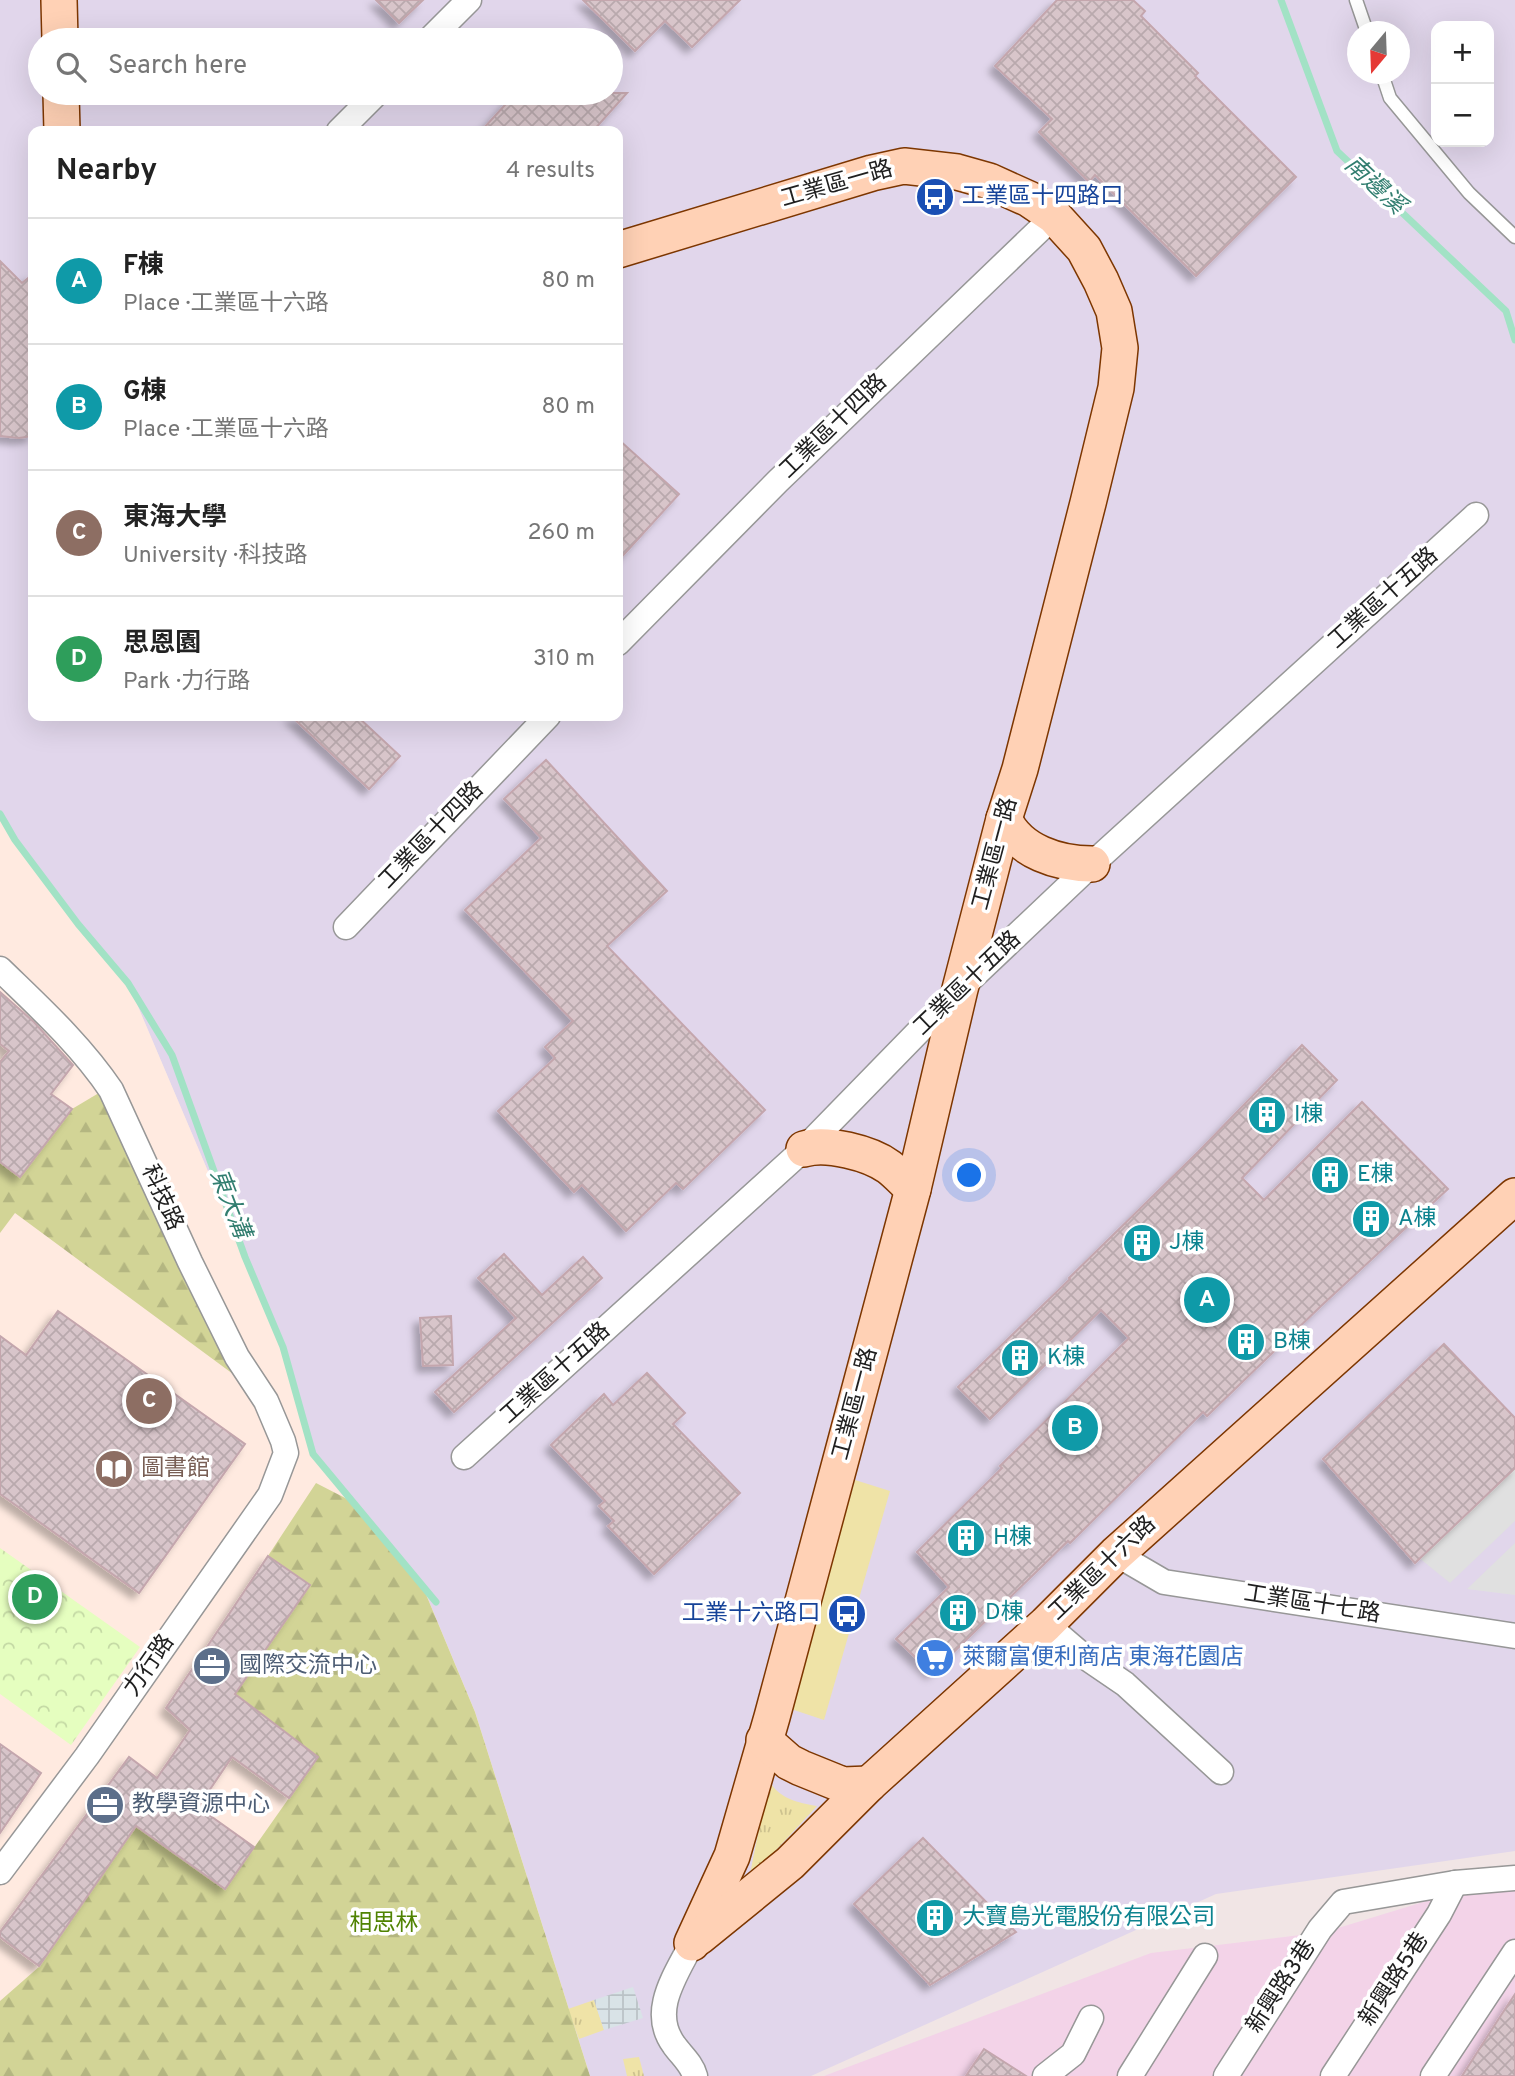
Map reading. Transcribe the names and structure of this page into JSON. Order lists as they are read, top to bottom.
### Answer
{
  "streets": {
    "street": [
      "工業區一路",
      "工業區十四路",
      "工業區十五路",
      "科技路",
      "工業區十六路",
      "工業區十七路",
      "力行路",
      "新興路5巷",
      "新興路3巷"
    ]
  },
  "crossings": [
    ["工業區一路", "工業區十四路"],
    ["工業區一路", "工業區十五路"],
    ["工業區一路", "工業區十六路"],
    ["科技路", "力行路"],
    ["工業區十六路", "工業區十七路"],
    ["新興路5巷", "新興路3巷"]
  ],
  "water": ["南邊溪", "東大溝"],
  "parks": ["相思林"],
  "places": {
    "bus stop": ["工業區十四路口", "工業十六路口"],
    "building": [
      "I棟",
      "E棟",
      "A棟",
      "J棟",
      "B棟",
      "K棟",
      "H棟",
      "D棟",
      "大寶島光電股份有限公司"
    ],
    "library": ["圖書館"],
    "supermarket": ["萊爾富便利商店 東海花園店"],
    "office": ["國際交流中心", "教學資源中心"]
  },
  "north": "bottom",
  "page": {
    "map_buttons": ["+", "−"],
    "search": "Search here",
    "heading": ["Nearby", "4 results"],
    "list": [
      {
        "mark": "A",
        "name": "F棟",
        "note": "Place · 工業區十六路",
        "value": "80 m"
      },
      {
        "mark": "B",
        "name": "G棟",
        "note": "Place · 工業區十六路",
        "value": "80 m"
      },
      {
        "mark": "C",
        "name": "東海大學",
        "note": "University · 科技路",
        "value": "260 m"
      },
      {
        "mark": "D",
        "name": "思恩園",
        "note": "Park · 力行路",
        "value": "310 m"
      }
    ],
    "pins": [
      "A",
      "C",
      "B",
      "D"
    ]
  }
}
